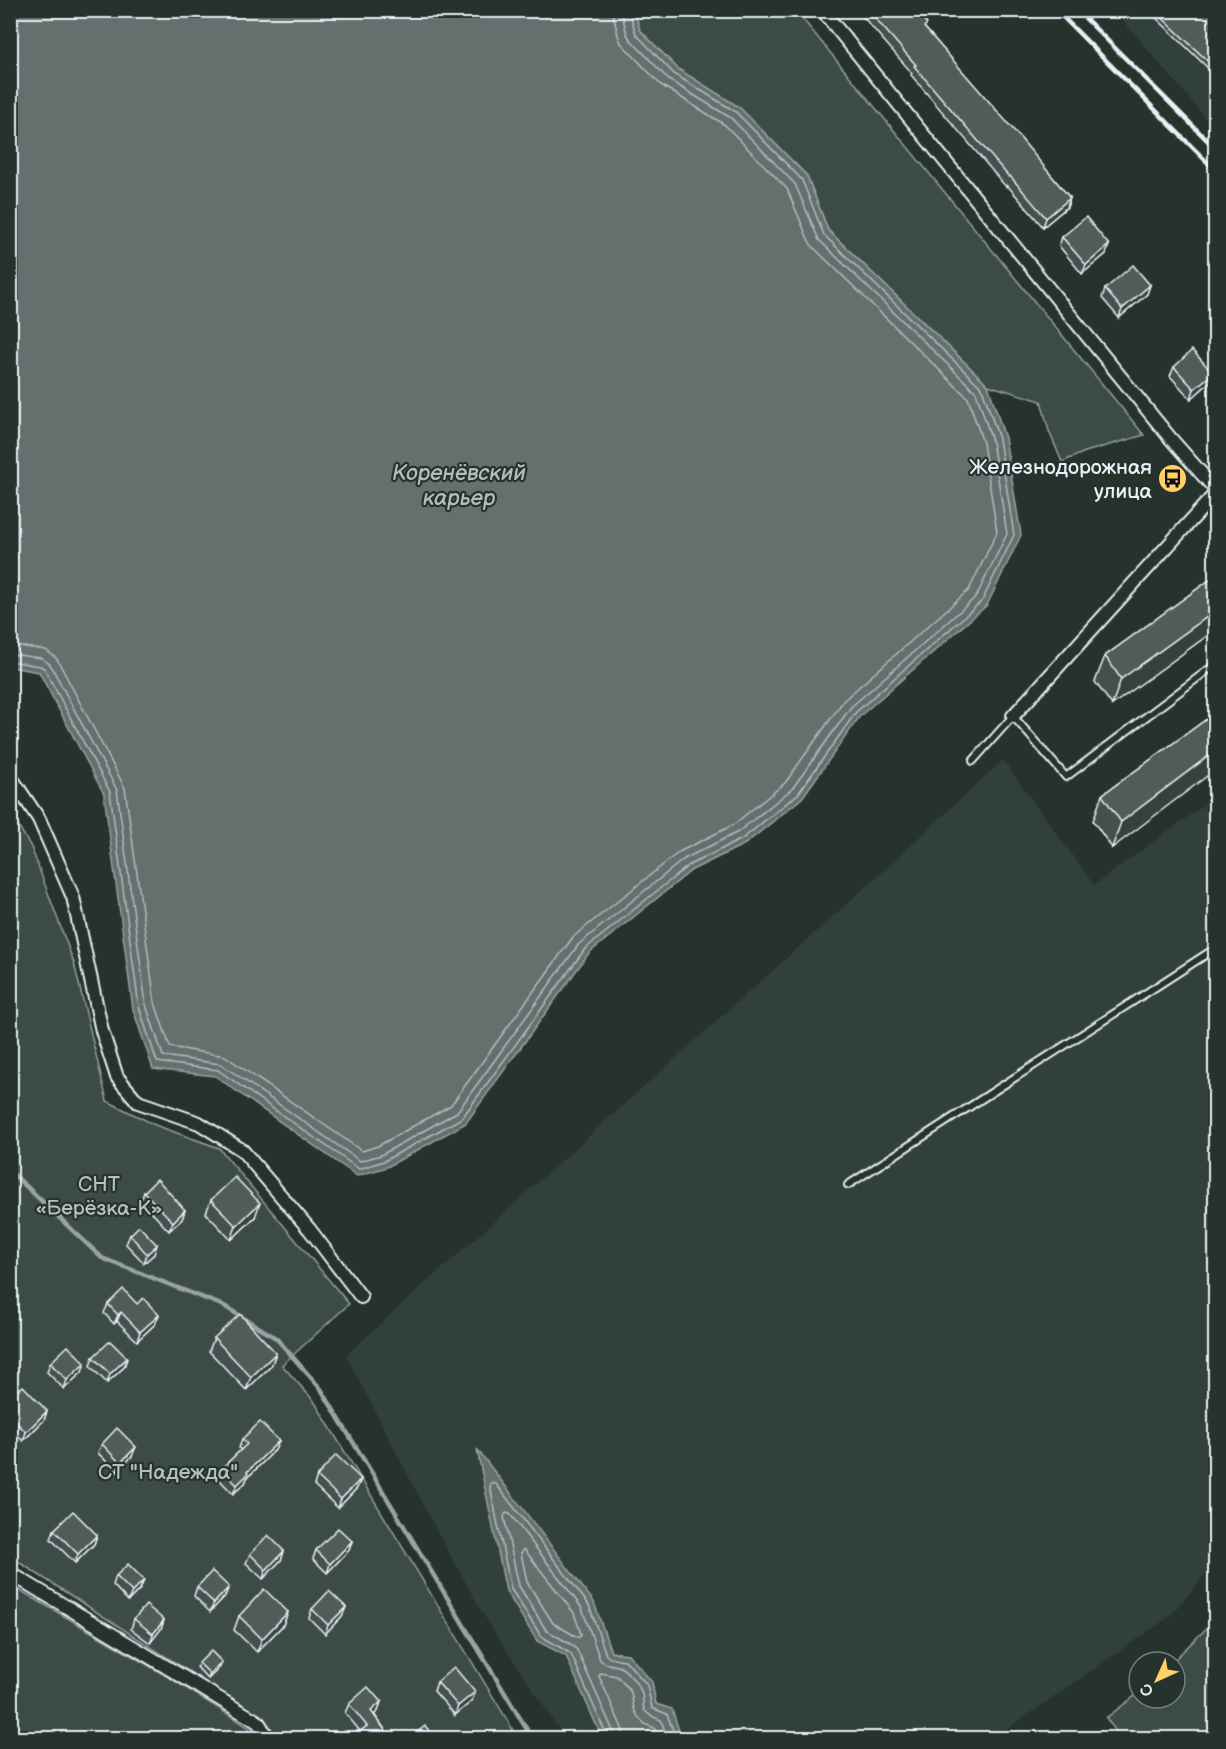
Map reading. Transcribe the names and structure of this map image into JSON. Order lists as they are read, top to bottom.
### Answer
{
  "water": ["Коренёвский карьер"],
  "parks": ["СНТ «Берёзка-К»", "СТ \"Надежда\""],
  "places": {
    "bus stop": ["Железнодорожная улица"]
  },
  "north": "bottom left"
}
